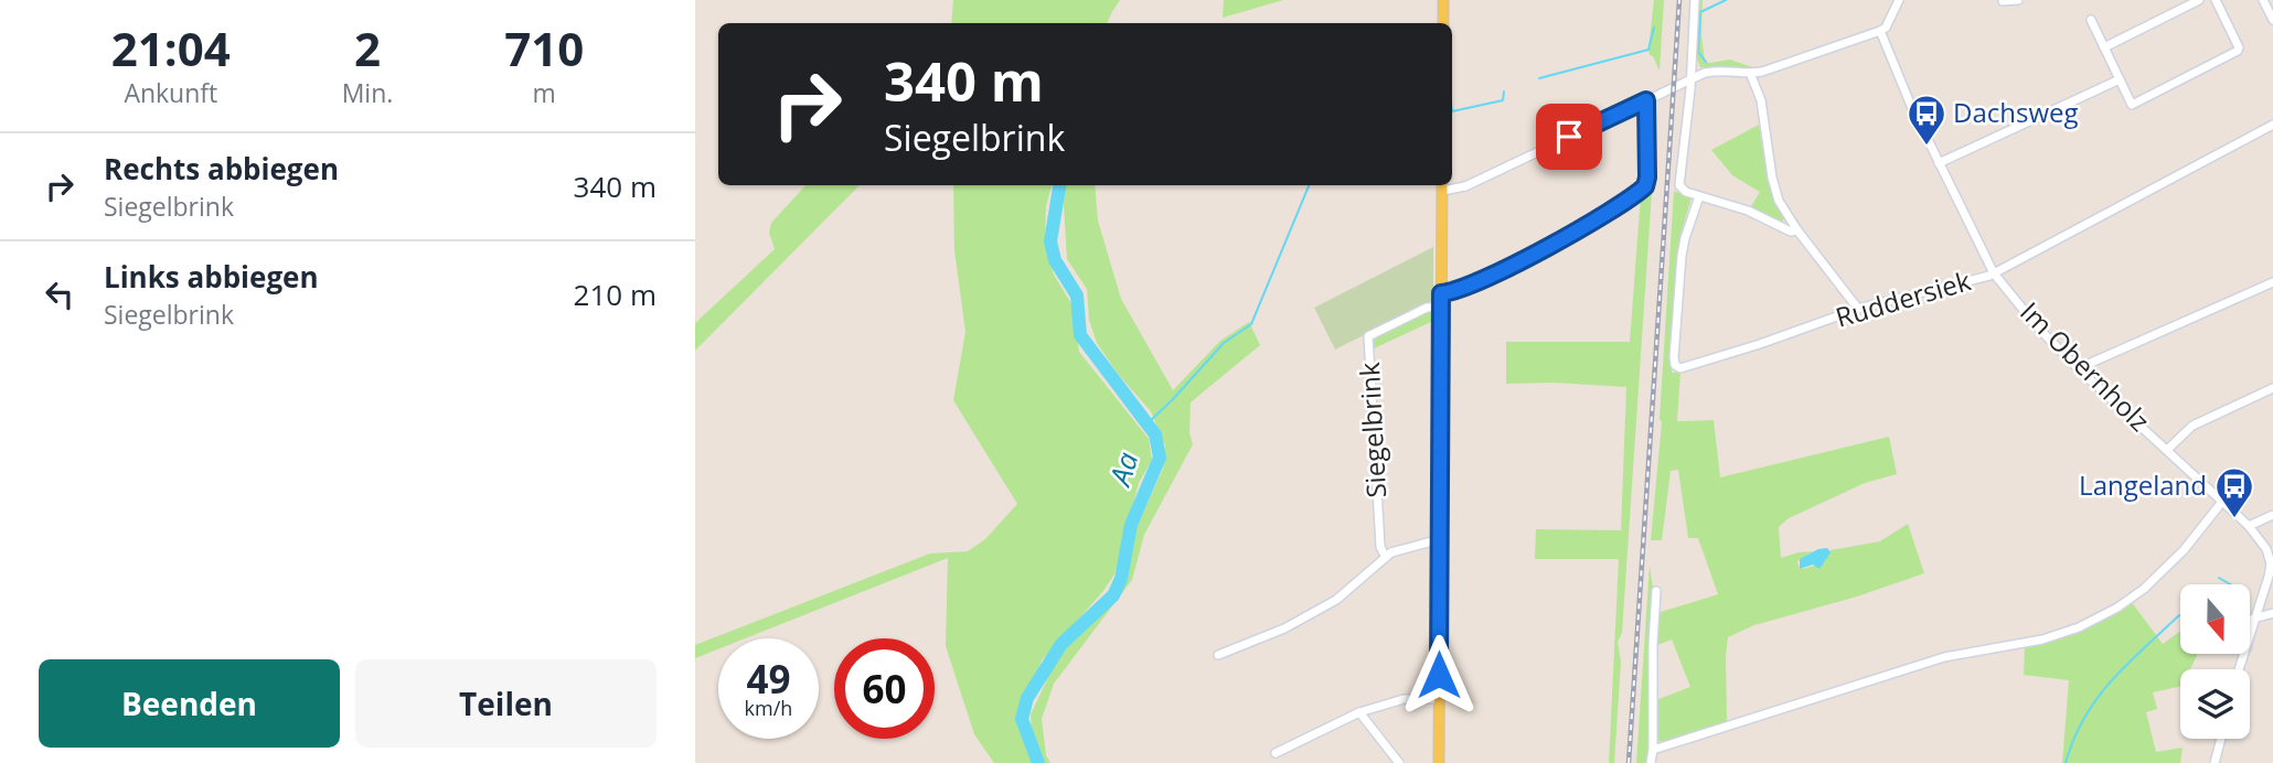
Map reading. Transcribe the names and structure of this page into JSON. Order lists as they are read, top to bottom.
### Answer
{
  "streets": {
    "street": ["Ruddersiek", "Im Obernholz", "Siegelbrink"]
  },
  "crossings": [
    ["Ruddersiek", "Im Obernholz"]
  ],
  "water": ["Aa"],
  "places": {
    "bus stop": ["Dachsweg", "Langeland"]
  },
  "north": "bottom",
  "page": {
    "eta": [
      "21:04",
      "Ankunft",
      "2",
      "Min.",
      "710",
      "m"
    ],
    "turn": ["340 m", "Siegelbrink"],
    "list": [
      {
        "name": "Rechts abbiegen",
        "note": "Siegelbrink",
        "value": "340 m"
      },
      {
        "name": "Links abbiegen",
        "note": "Siegelbrink",
        "value": "210 m"
      }
    ],
    "speed": "49 km/h",
    "limit": "60",
    "buttons": ["Beenden", "Teilen"]
  }
}
